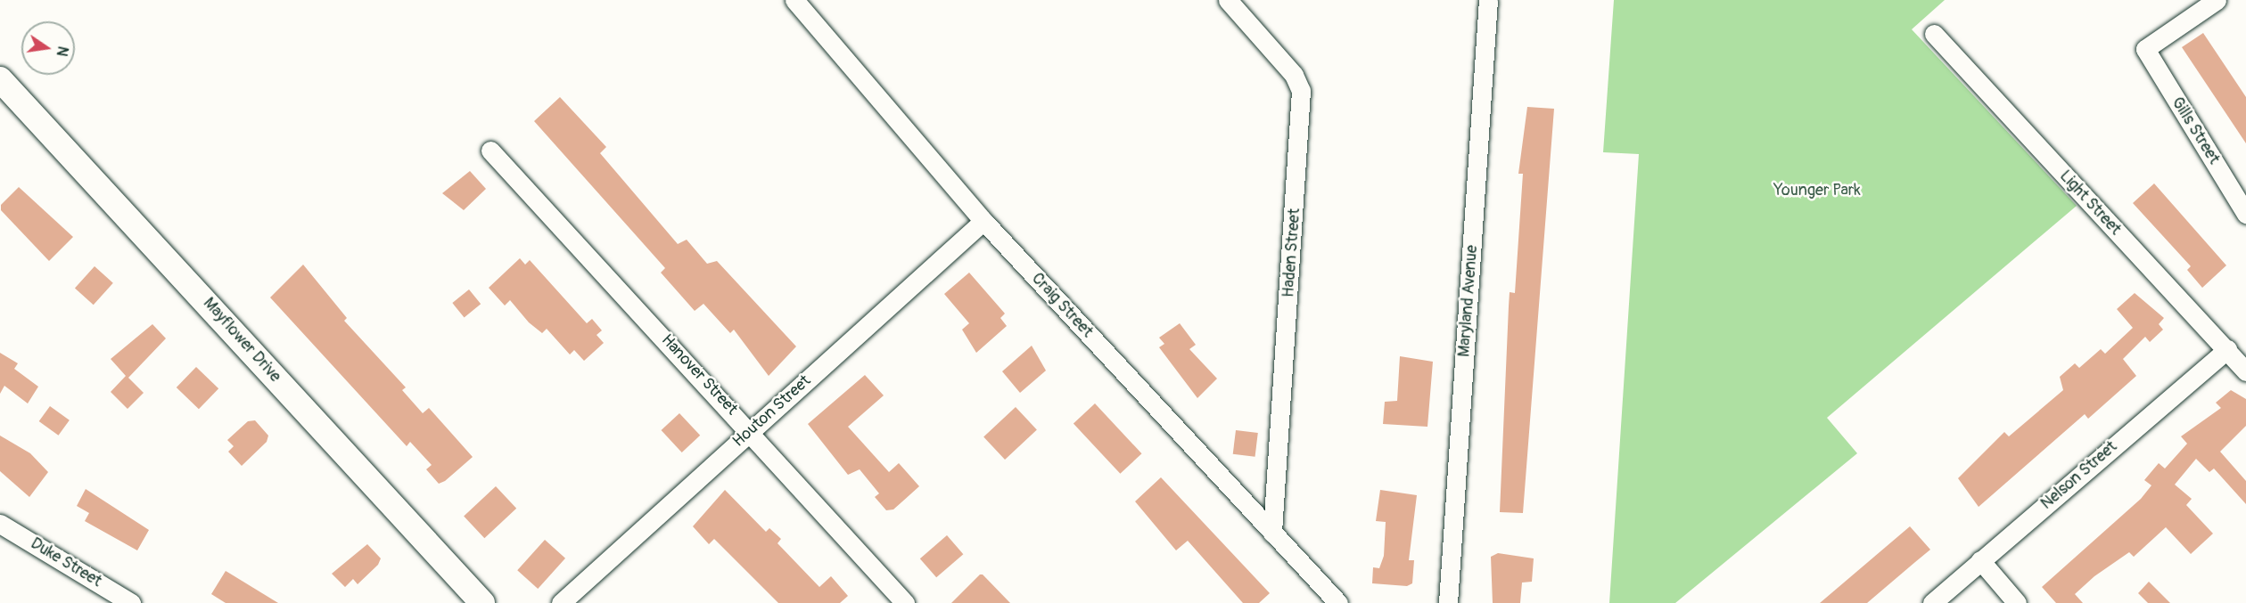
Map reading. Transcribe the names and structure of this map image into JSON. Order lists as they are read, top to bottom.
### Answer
{
  "streets": {
    "street": [
      "Gills Street",
      "Light Street",
      "Haden Street",
      "Maryland Avenue",
      "Craig Street",
      "Mayflower Drive",
      "Hanover Street",
      "Houton Street",
      "Nelson Street",
      "Duke Street"
    ]
  },
  "crossings": [
    ["Light Street", "Nelson Street"],
    ["Haden Street", "Craig Street"],
    ["Craig Street", "Houton Street"],
    ["Hanover Street", "Houton Street"]
  ],
  "parks": ["Younger Park"],
  "north": "right"
}
